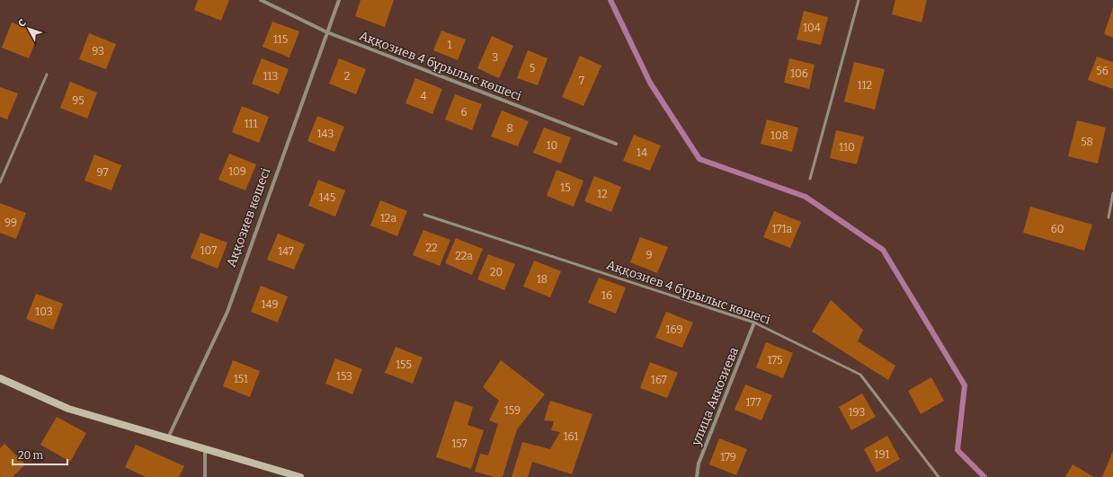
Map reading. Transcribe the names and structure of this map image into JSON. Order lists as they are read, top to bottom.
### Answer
{
  "streets": {
    "street": ["Аққозиев 4 бұрылыс көшесі", "Аққозиев көшесі", "улица Аккозиева"]
  },
  "crossings": [
    ["Аққозиев 4 бұрылыс көшесі", "Аққозиев көшесі"],
    ["Аққозиев 4 бұрылыс көшесі", "улица Аккозиева"]
  ],
  "house_numbers": [
    "104",
    "115",
    "1",
    "93",
    "3",
    "5",
    "56",
    "106",
    "113",
    "2",
    "7",
    "112",
    "4",
    "95",
    "6",
    "111",
    "8",
    "143",
    "108",
    "58",
    "10",
    "110",
    "14",
    "109",
    "97",
    "15",
    "12",
    "145",
    "12а",
    "99",
    "171а",
    "60",
    "22",
    "107",
    "147",
    "9",
    "22а",
    "20",
    "18",
    "16",
    "149",
    "103",
    "169",
    "175",
    "155",
    "153",
    "151",
    "167",
    "177",
    "159",
    "193",
    "161",
    "157",
    "191",
    "179"
  ],
  "scale_bar": "20 m",
  "north": "top left"
}
